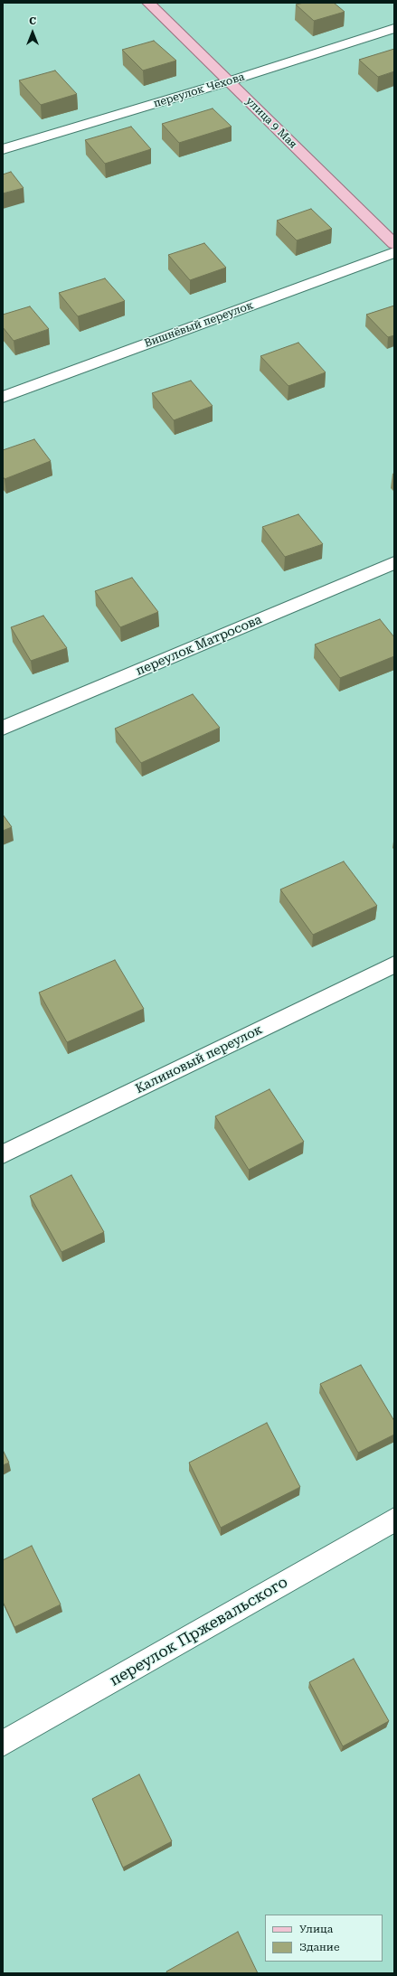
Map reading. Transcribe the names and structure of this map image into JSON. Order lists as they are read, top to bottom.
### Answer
{
  "streets": {
    "main road": ["улица 9 Мая"],
    "street": [
      "переулок Чехова",
      "Вишнёвый переулок",
      "переулок Матросова",
      "Калиновый переулок",
      "переулок Пржевальского"
    ]
  },
  "crossings": [
    ["переулок Чехова", "улица 9 Мая"]
  ],
  "legend": ["Улица", "Здание"],
  "north": "top"
}
